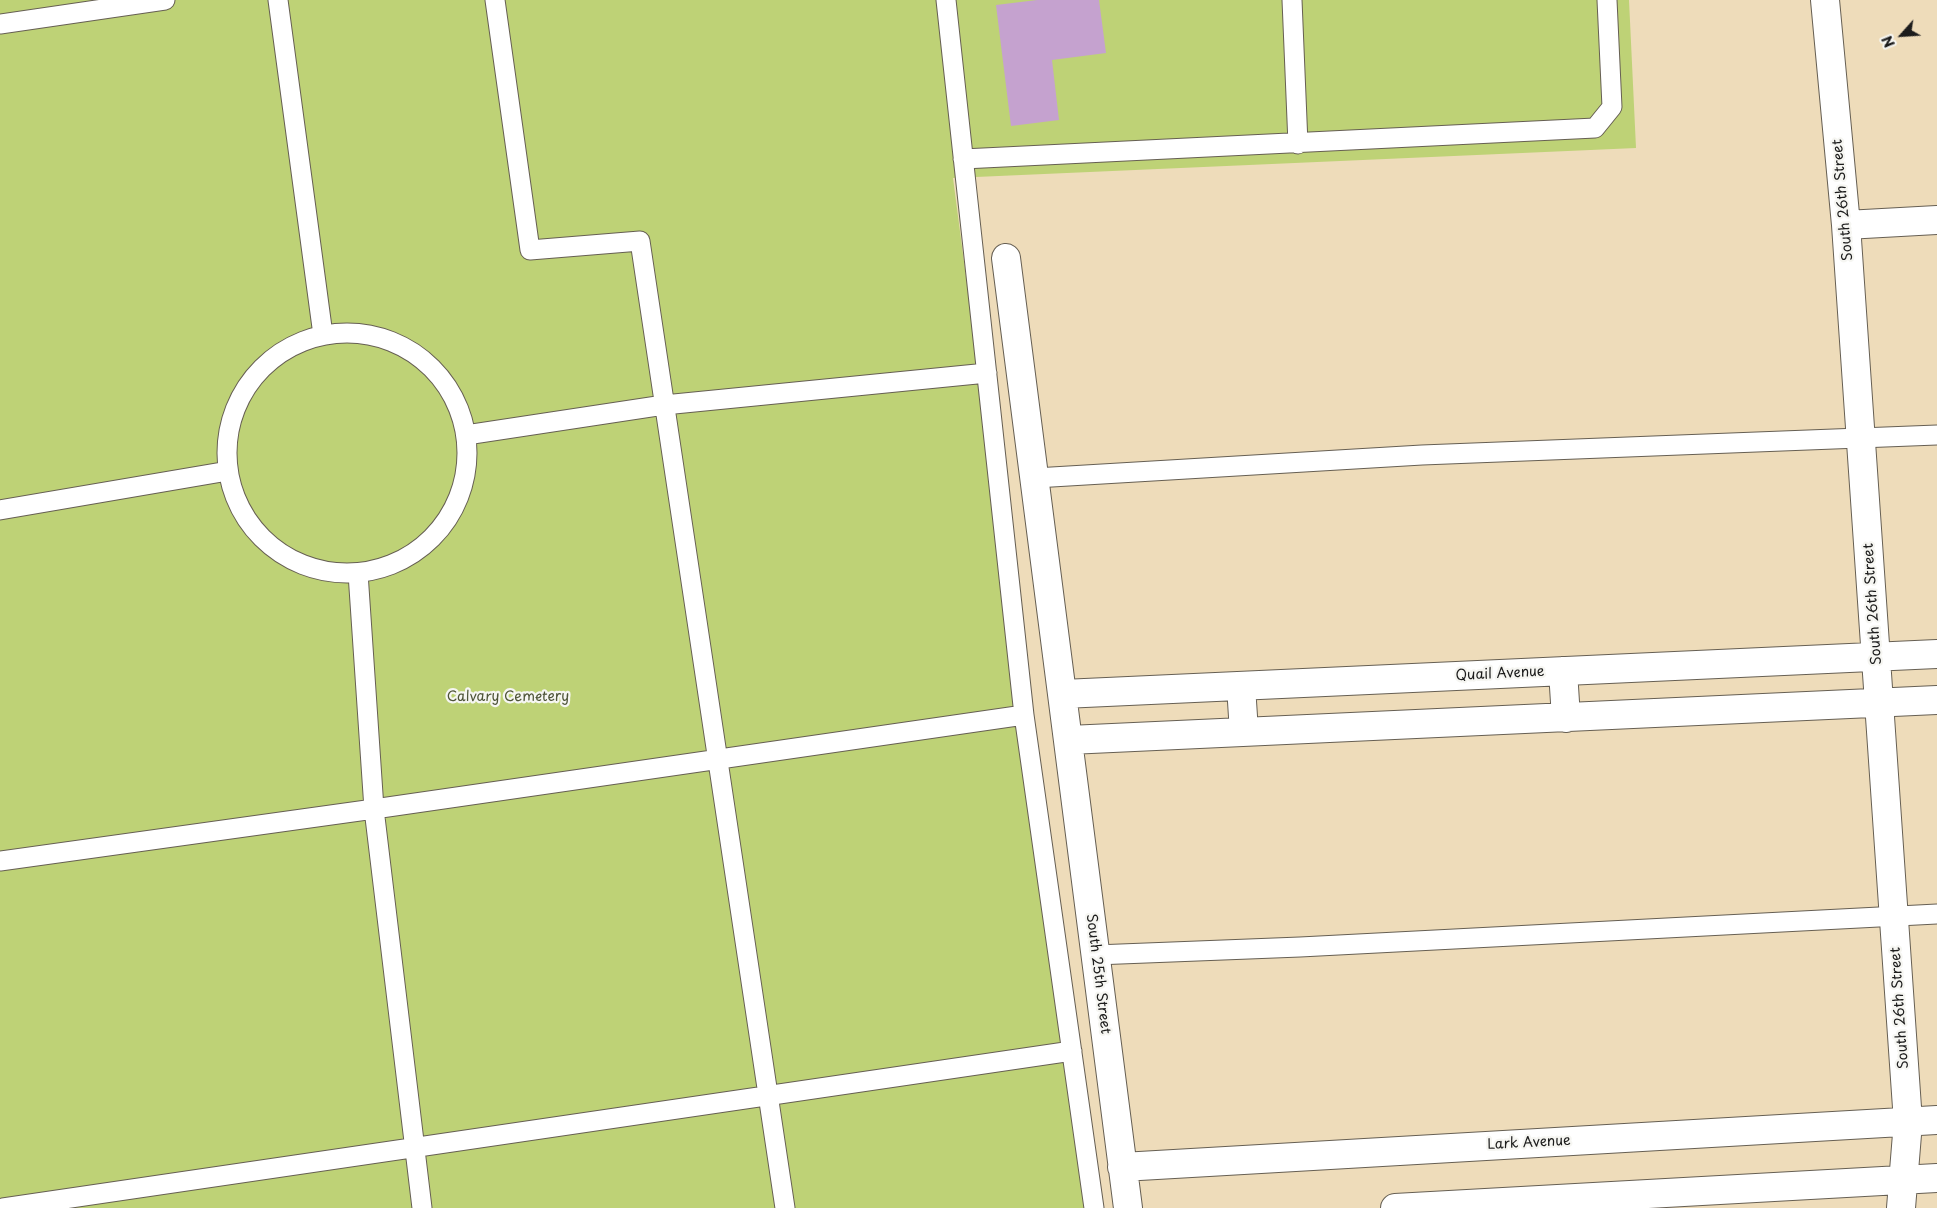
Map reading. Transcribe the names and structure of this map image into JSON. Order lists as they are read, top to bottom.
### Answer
{
  "streets": {
    "street": [
      "South 26th Street",
      "Quail Avenue",
      "South 25th Street",
      "Lark Avenue"
    ]
  },
  "crossings": [
    ["South 26th Street", "Quail Avenue"],
    ["South 26th Street", "Lark Avenue"],
    ["Quail Avenue", "South 25th Street"],
    ["South 25th Street", "Lark Avenue"]
  ],
  "parks": ["Calvary Cemetery"],
  "north": "bottom left"
}
